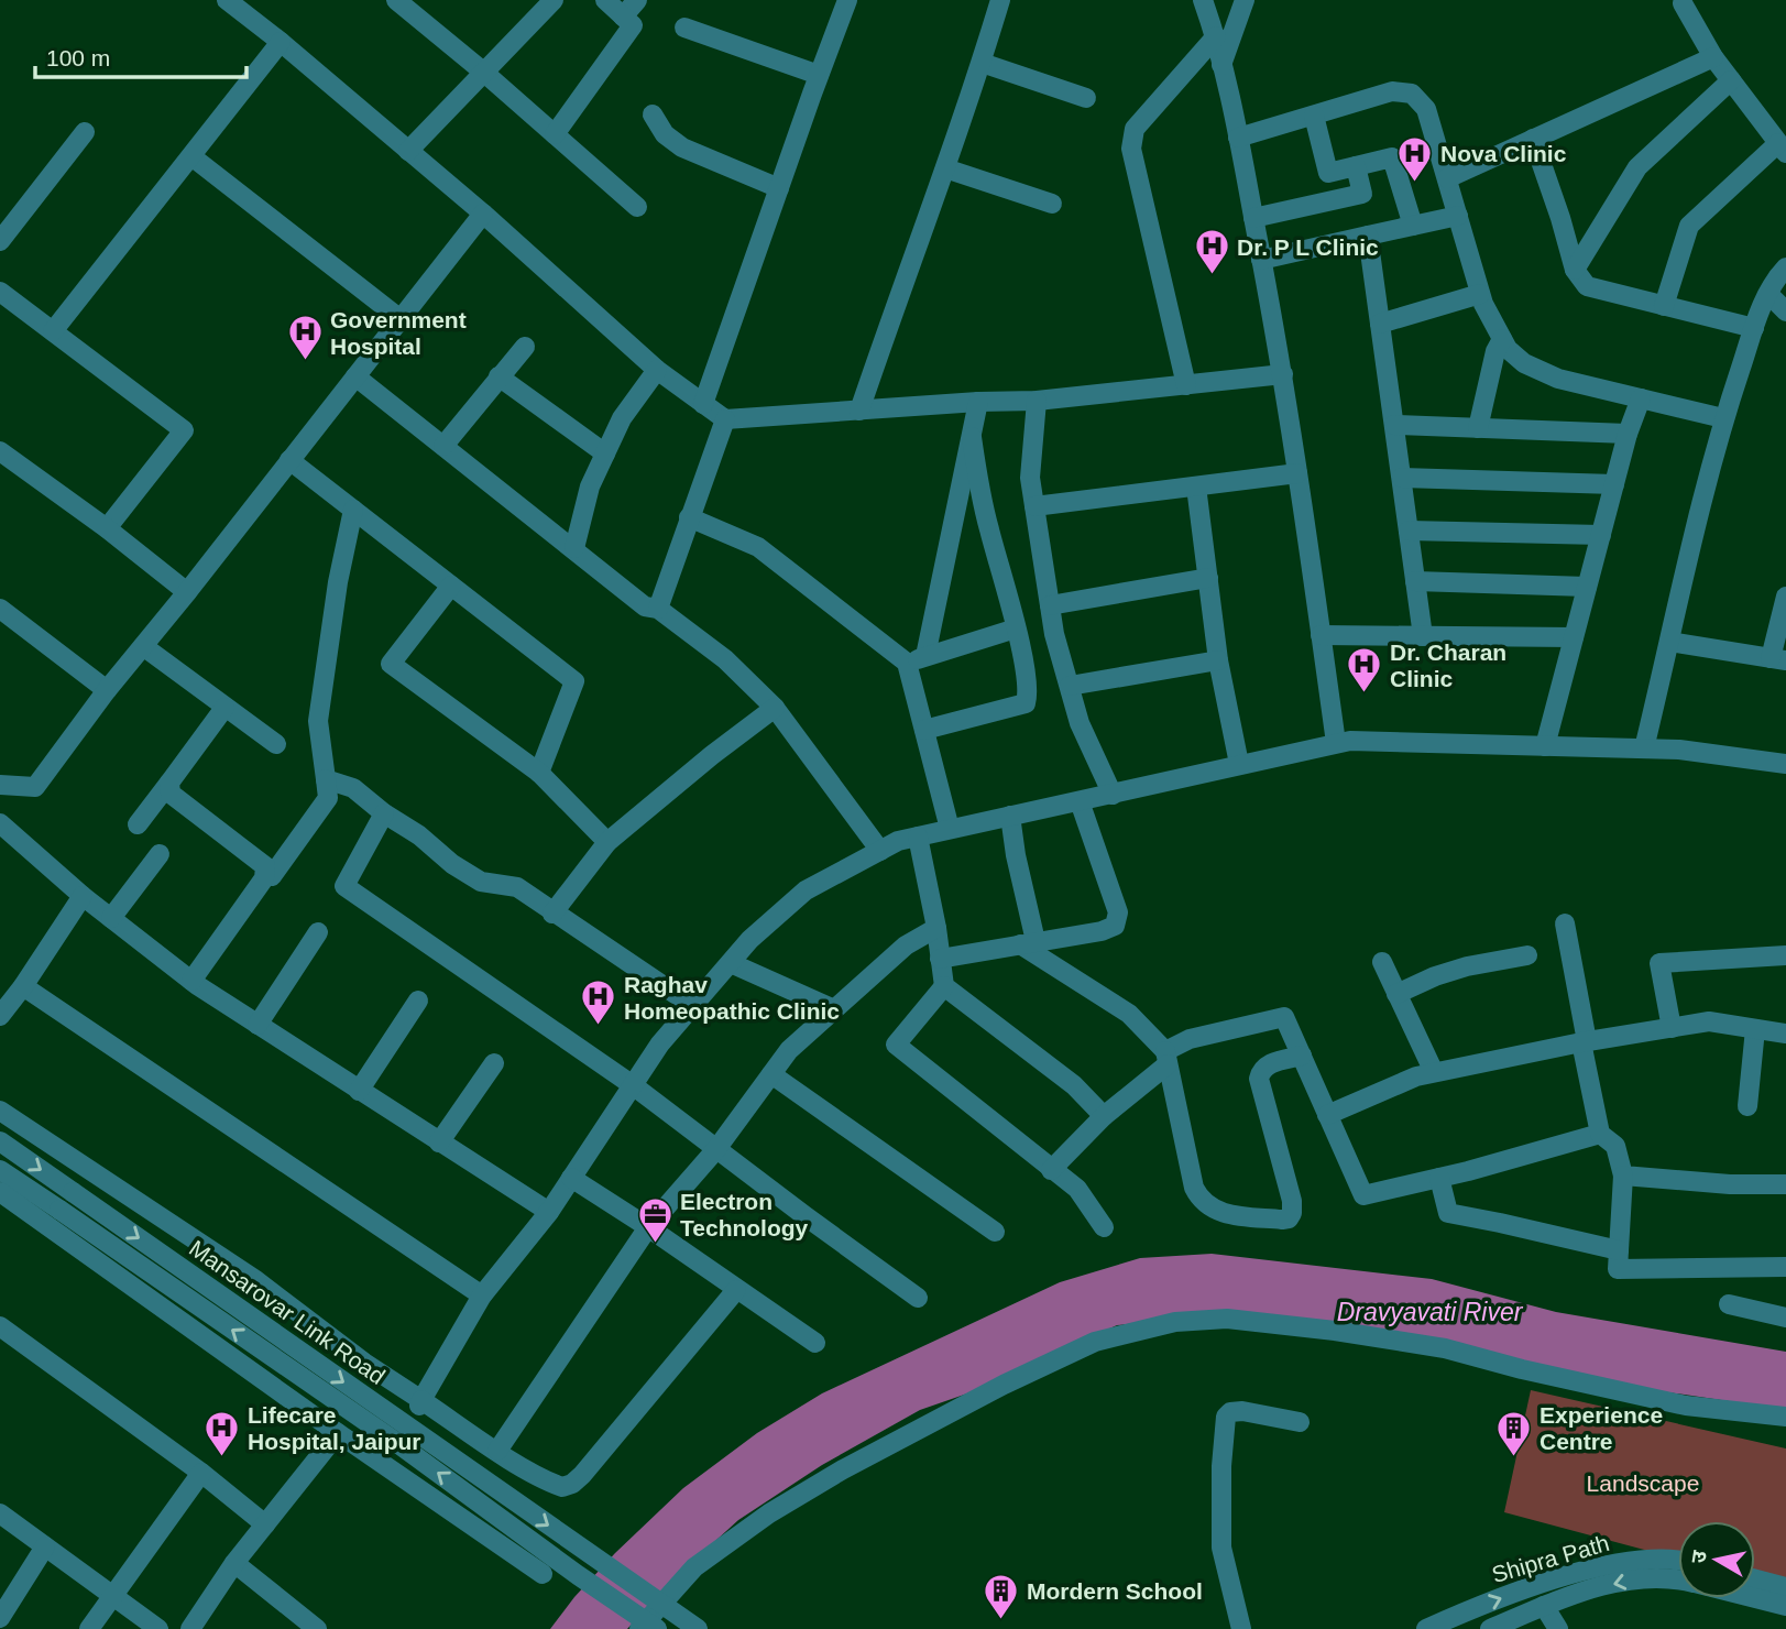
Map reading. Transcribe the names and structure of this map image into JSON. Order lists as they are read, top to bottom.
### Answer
{
  "streets": {
    "street": ["Mansarovar Link Road", "Shipra Path"]
  },
  "water": ["Dravyavati River"],
  "parks": ["Landscape"],
  "places": {
    "hospital": [
      "Nova Clinic",
      "Dr. P L Clinic",
      "Government Hospital",
      "Dr. Charan Clinic",
      "Raghav Homeopathic Clinic",
      "Lifecare Hospital, Jaipur"
    ],
    "office": ["Electron Technology"],
    "building": ["Experience Centre", "Mordern School"]
  },
  "scale_bar": "100 m",
  "north": "left"
}
